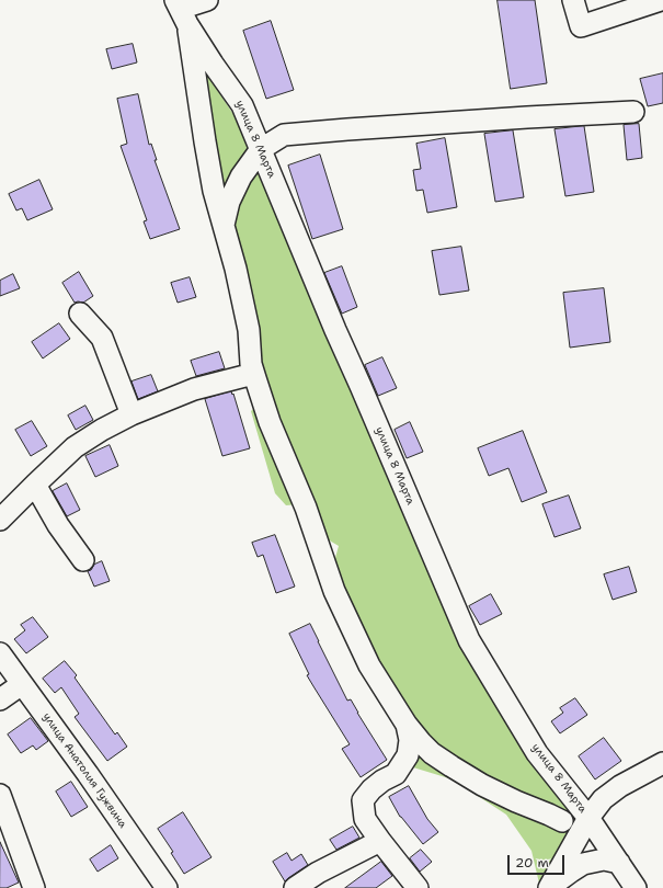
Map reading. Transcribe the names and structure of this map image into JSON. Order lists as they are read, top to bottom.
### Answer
{
  "streets": {
    "street": ["улица 8 Марта", "улица Анатолия Гужвина"]
  },
  "scale_bar": "20 m"
}
